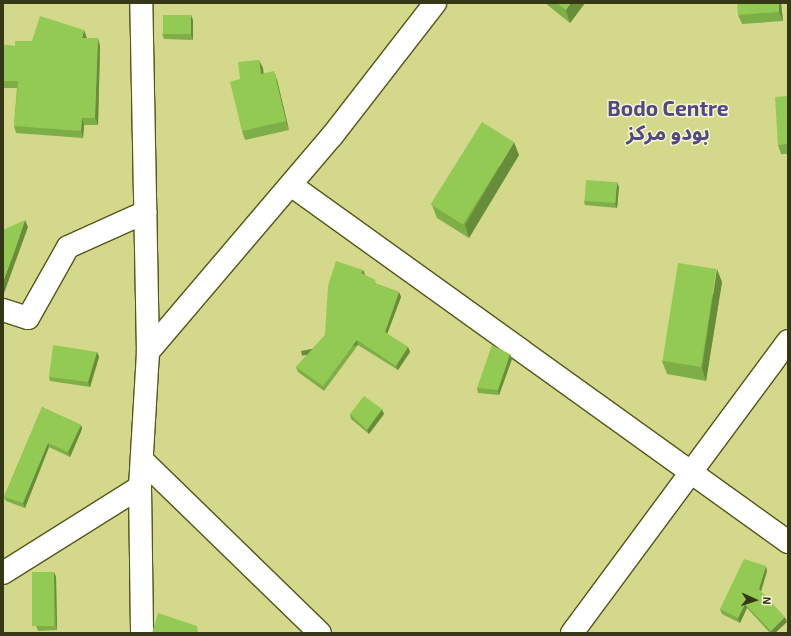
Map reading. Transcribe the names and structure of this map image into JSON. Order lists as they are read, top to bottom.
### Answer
{
  "districts": ["Bodo Centre بودو مركز"],
  "north": "right"
}
